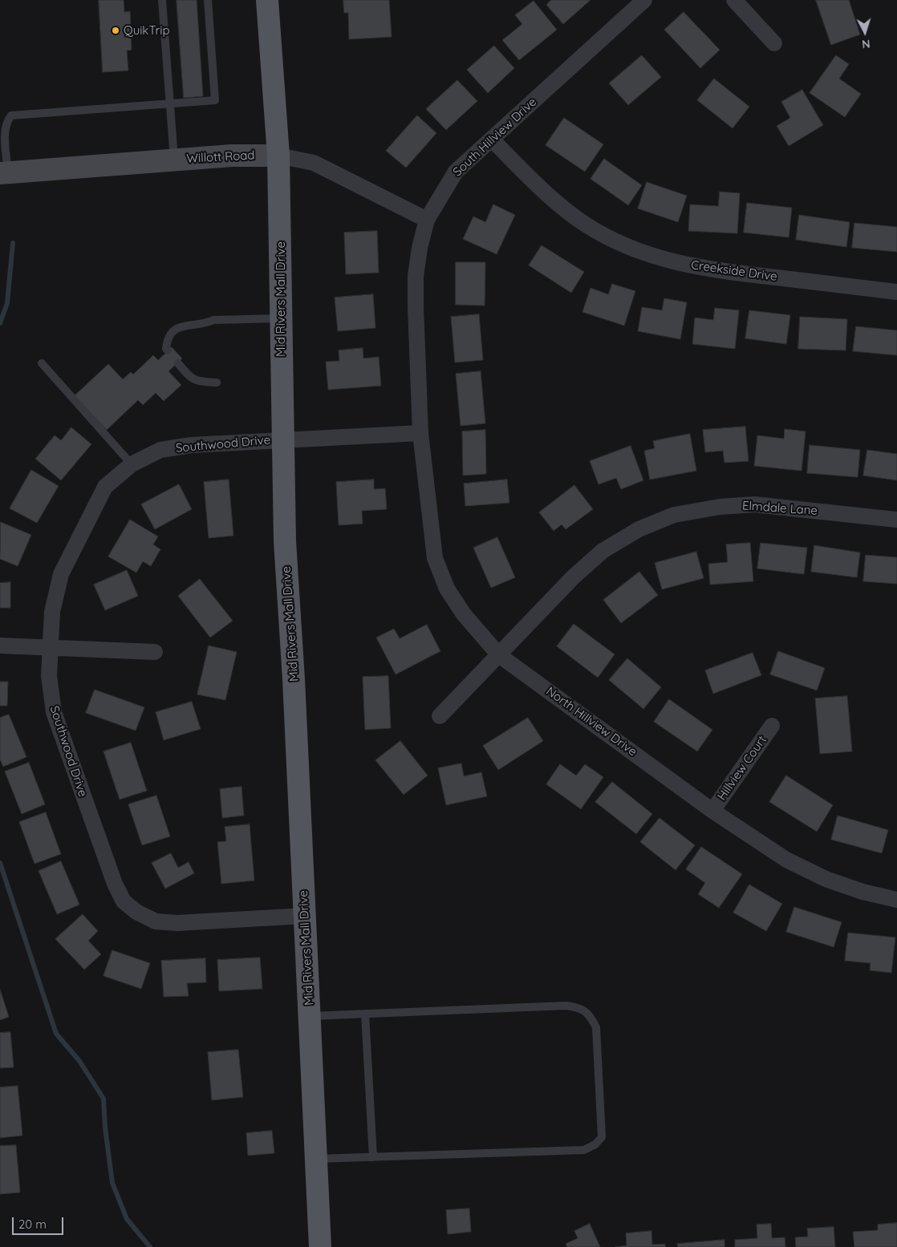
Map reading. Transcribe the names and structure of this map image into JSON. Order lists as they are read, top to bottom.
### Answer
{
  "streets": {
    "main road": ["Willott Road", "Mid Rivers Mall Drive"],
    "street": [
      "South Hillview Drive",
      "Creekside Drive",
      "Southwood Drive",
      "Elmdale Lane",
      "North Hillview Drive",
      "Hillview Court"
    ]
  },
  "crossings": [
    ["South Hillview Drive", "Willott Road"],
    ["South Hillview Drive", "Creekside Drive"],
    ["South Hillview Drive", "Southwood Drive"],
    ["South Hillview Drive", "North Hillview Drive"],
    ["Willott Road", "Mid Rivers Mall Drive"],
    ["Mid Rivers Mall Drive", "Southwood Drive"],
    ["Southwood Drive", "North Hillview Drive"],
    ["Elmdale Lane", "North Hillview Drive"],
    ["North Hillview Drive", "Hillview Court"]
  ],
  "places": ["QuikTrip"],
  "scale_bar": "20 m",
  "north": "bottom"
}
